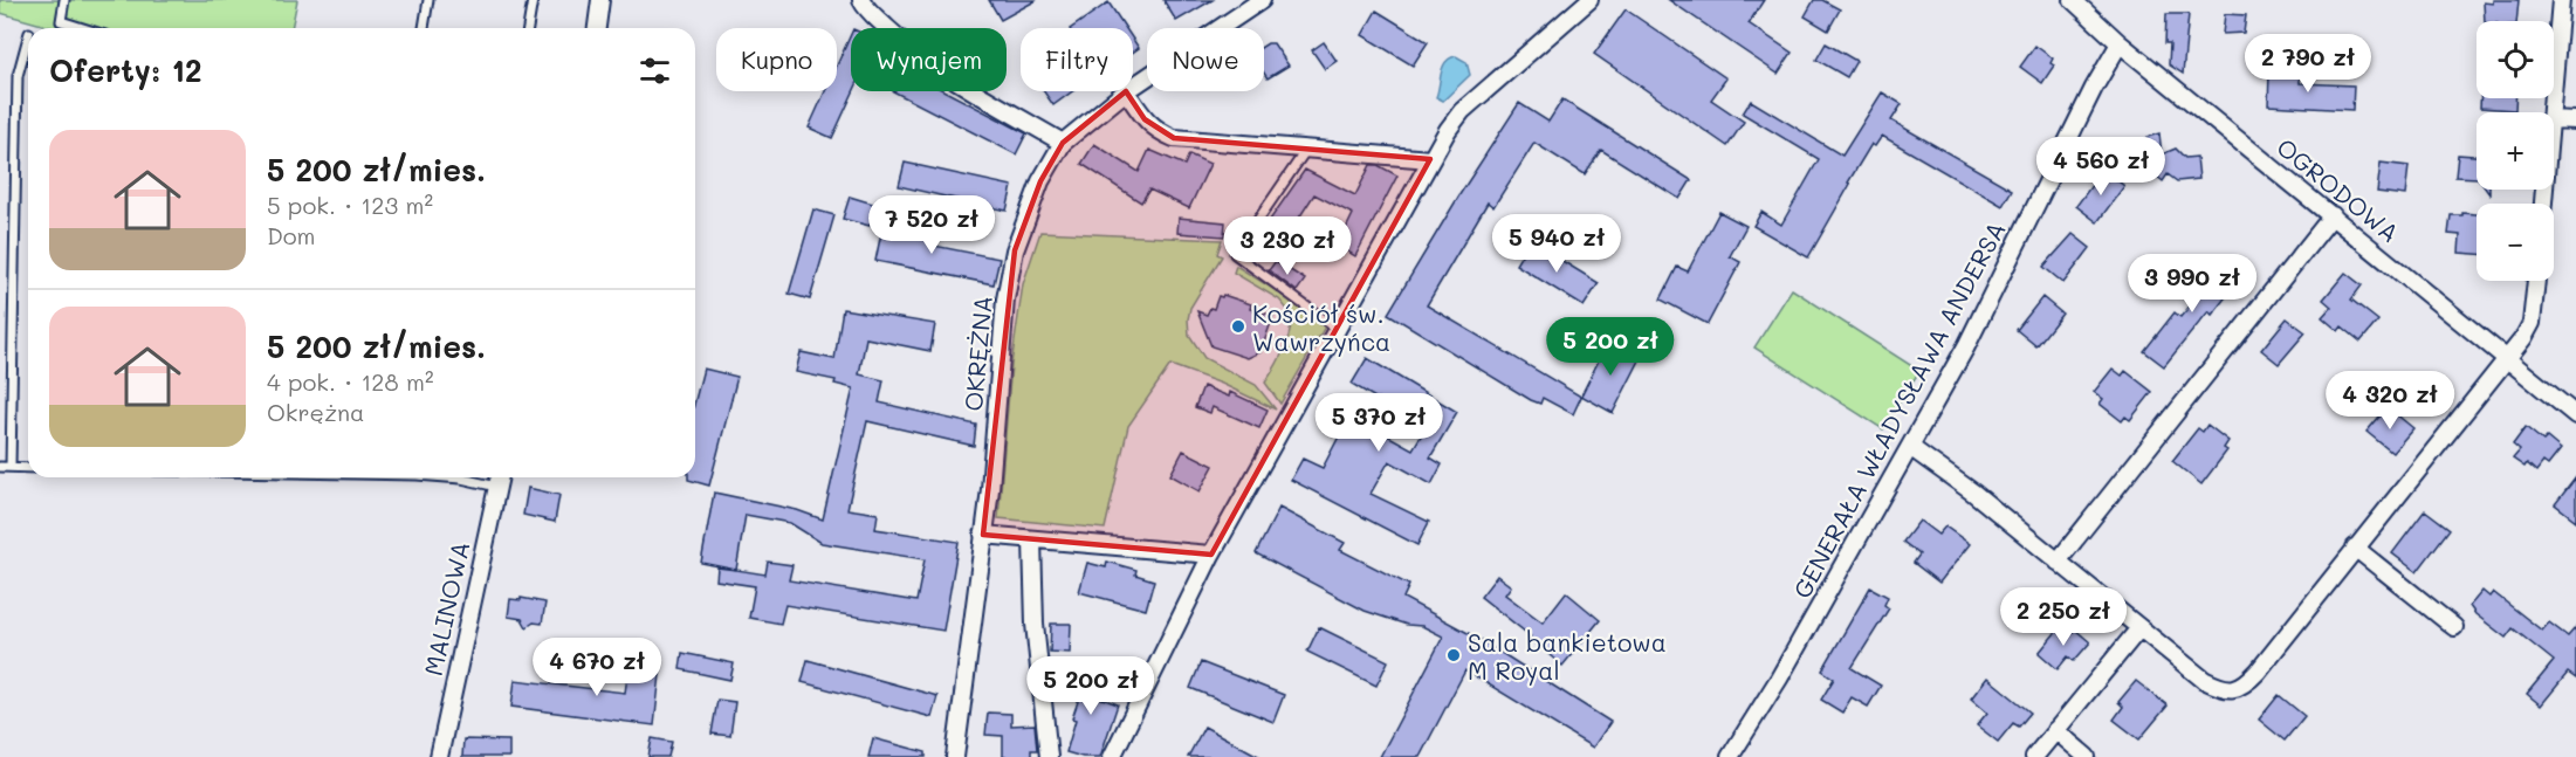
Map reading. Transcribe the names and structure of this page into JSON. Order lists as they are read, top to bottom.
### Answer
{
  "streets": {
    "street": [
      "OGRODOWA",
      "OKRĘŻNA",
      "GENERAŁA WŁADYSŁAWA ANDERSA",
      "MALINOWA"
    ]
  },
  "crossings": [
    ["OGRODOWA", "GENERAŁA WŁADYSŁAWA ANDERSA"]
  ],
  "places": ["Kościół św. Wawrzyńca", "Sala bankietowa M Royal"],
  "page": {
    "map_buttons": ["+", "−"],
    "chip": [
      "Kupno",
      "Wynajem",
      "Filtry",
      "Nowe"
    ],
    "heading": "Oferty: 12",
    "price": [
      "2 790 zł",
      "4 560 zł",
      "7 520 zł",
      "5 940 zł",
      "3 230 zł",
      "3 990 zł",
      "5 200 zł",
      "4 320 zł",
      "5 370 zł",
      "2 250 zł",
      "4 670 zł",
      "5 200 zł"
    ],
    "list": [
      {
        "name": "5 200 zł/mies.",
        "note": "5 pok. · 123 m² · Dom"
      },
      {
        "name": "5 200 zł/mies.",
        "note": "4 pok. · 128 m² · Okrężna"
      }
    ]
  }
}
